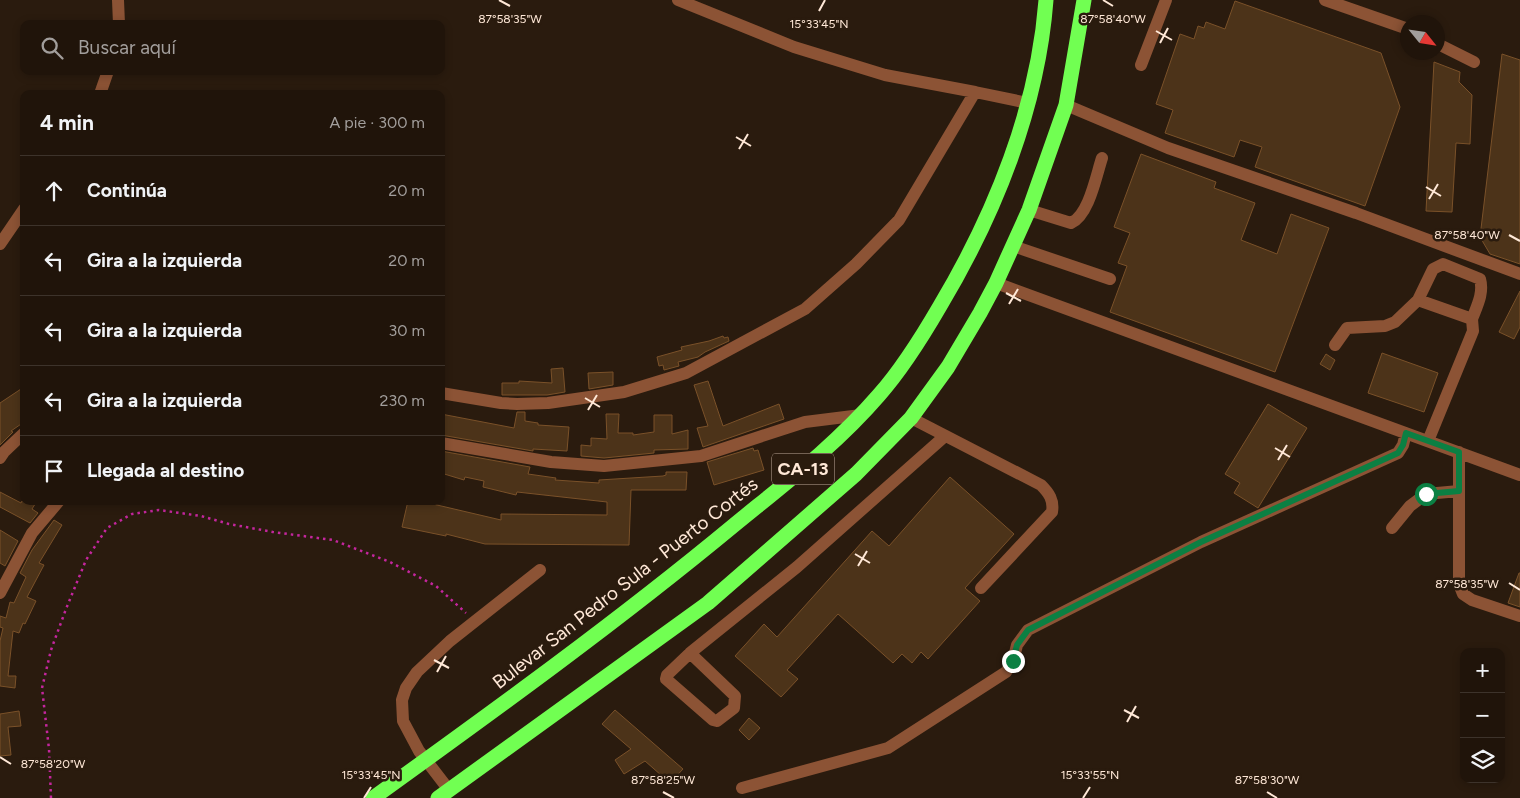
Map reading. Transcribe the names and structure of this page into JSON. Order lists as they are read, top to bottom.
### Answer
{
  "streets": {
    "highway": ["CA-13", "Bulevar San Pedro Sula - Puerto Cortés"]
  },
  "north": "bottom right",
  "page": {
    "search": "Buscar aquí",
    "heading": ["4 min", "A pie · 300 m"],
    "list": [
      ["Continúa", "20 m"],
      ["Gira a la izquierda", "20 m"],
      ["Gira a la izquierda", "30 m"],
      ["Gira a la izquierda", "230 m"],
      "Llegada al destino"
    ],
    "map_buttons": ["+", "−"]
  },
  "coordinates": [
    "87°58'35\"W",
    "87°58'40\"W",
    "15°33'45\"N",
    "87°58'20\"W",
    "15°33'55\"N",
    "87°58'25\"W",
    "87°58'30\"W"
  ]
}
